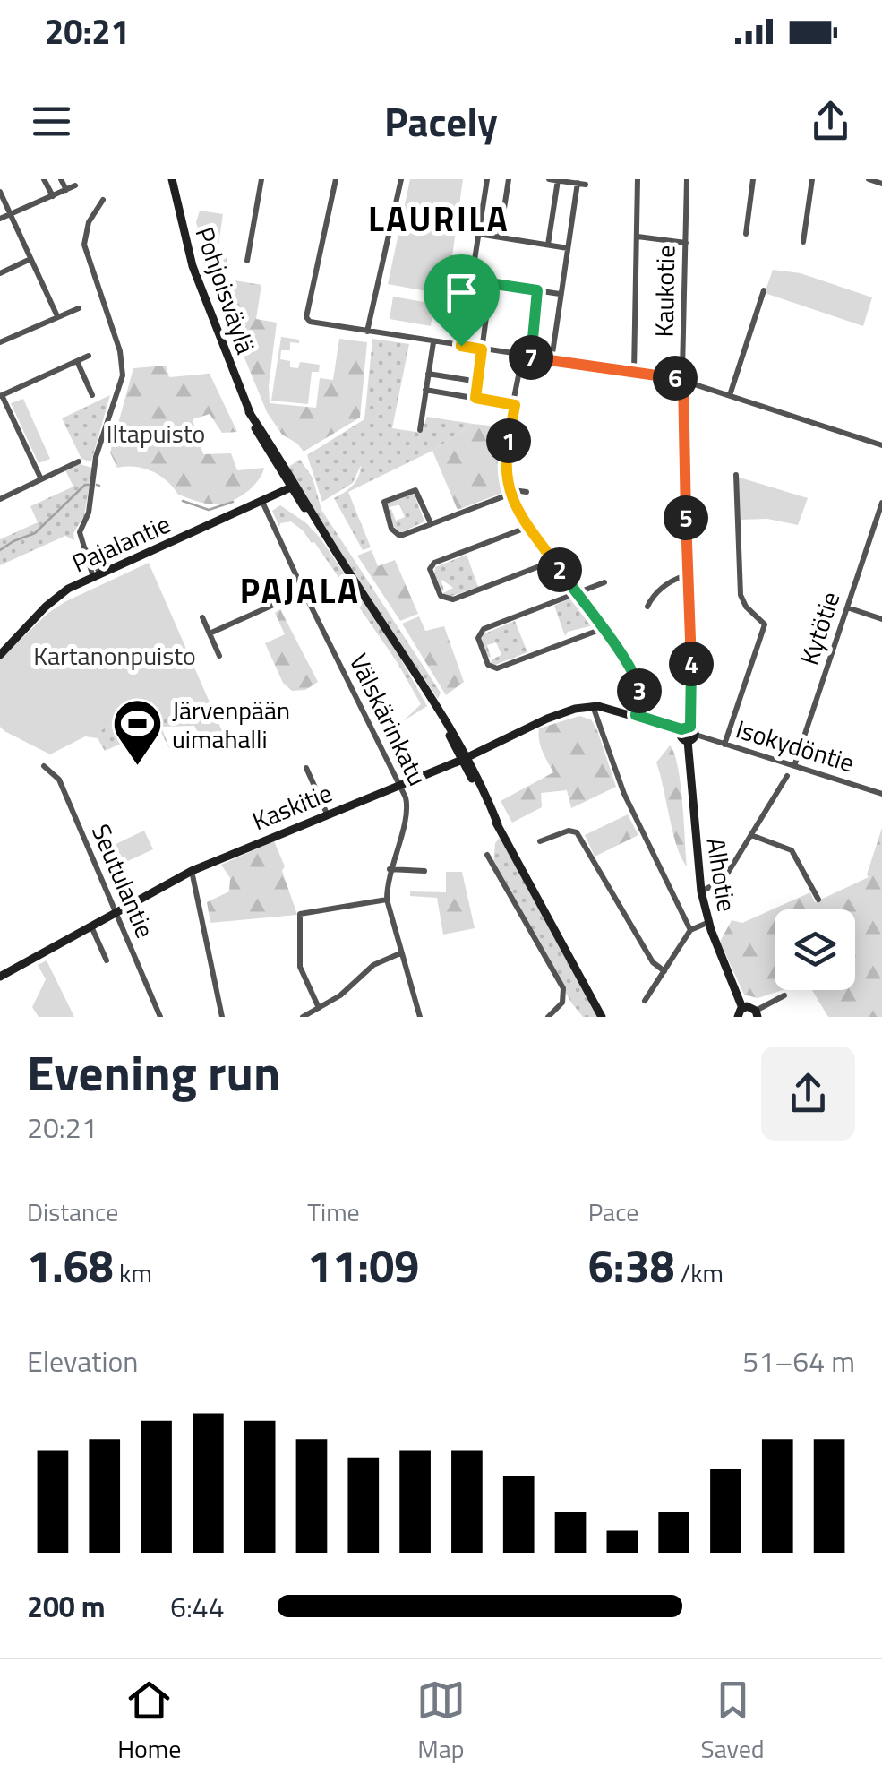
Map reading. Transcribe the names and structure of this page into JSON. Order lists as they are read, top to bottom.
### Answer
{
  "streets": {
    "street": [
      "Pohjoisväylä",
      "Kaukotie",
      "Pajalantie",
      "Kytötie",
      "Välskärinkatu",
      "Isokydöntie",
      "Kaskitie",
      "Alhotie",
      "Seutulantie"
    ]
  },
  "crossings": [
    ["Pohjoisväylä", "Pajalantie"],
    ["Pohjoisväylä", "Kaskitie"],
    ["Kaukotie", "Isokydöntie"],
    ["Kaukotie", "Alhotie"],
    ["Pajalantie", "Välskärinkatu"],
    ["Kytötie", "Isokydöntie"],
    ["Välskärinkatu", "Kaskitie"],
    ["Isokydöntie", "Kaskitie"],
    ["Isokydöntie", "Alhotie"],
    ["Kaskitie", "Seutulantie"]
  ],
  "districts": ["LAURILA", "PAJALA"],
  "parks": ["Iltapuisto", "Kartanonpuisto"],
  "places": {
    "sports": ["Järvenpään uimahalli"]
  },
  "page": {
    "status": "20:21",
    "header": "Pacely",
    "pins": [
      "7",
      "6",
      "1",
      "5",
      "2",
      "4",
      "3"
    ],
    "heading": ["Evening run", "20:21"],
    "stats": [
      ["Distance", "1.68 km"],
      ["Time", "11:09"],
      ["Pace", "6:38 /km"]
    ],
    "chart": ["Elevation", "51–64 m"],
    "list": [
      {
        "name": "200 m",
        "note": "6:44"
      }
    ],
    "tabs": ["Home", "Map", "Saved"]
  }
}
